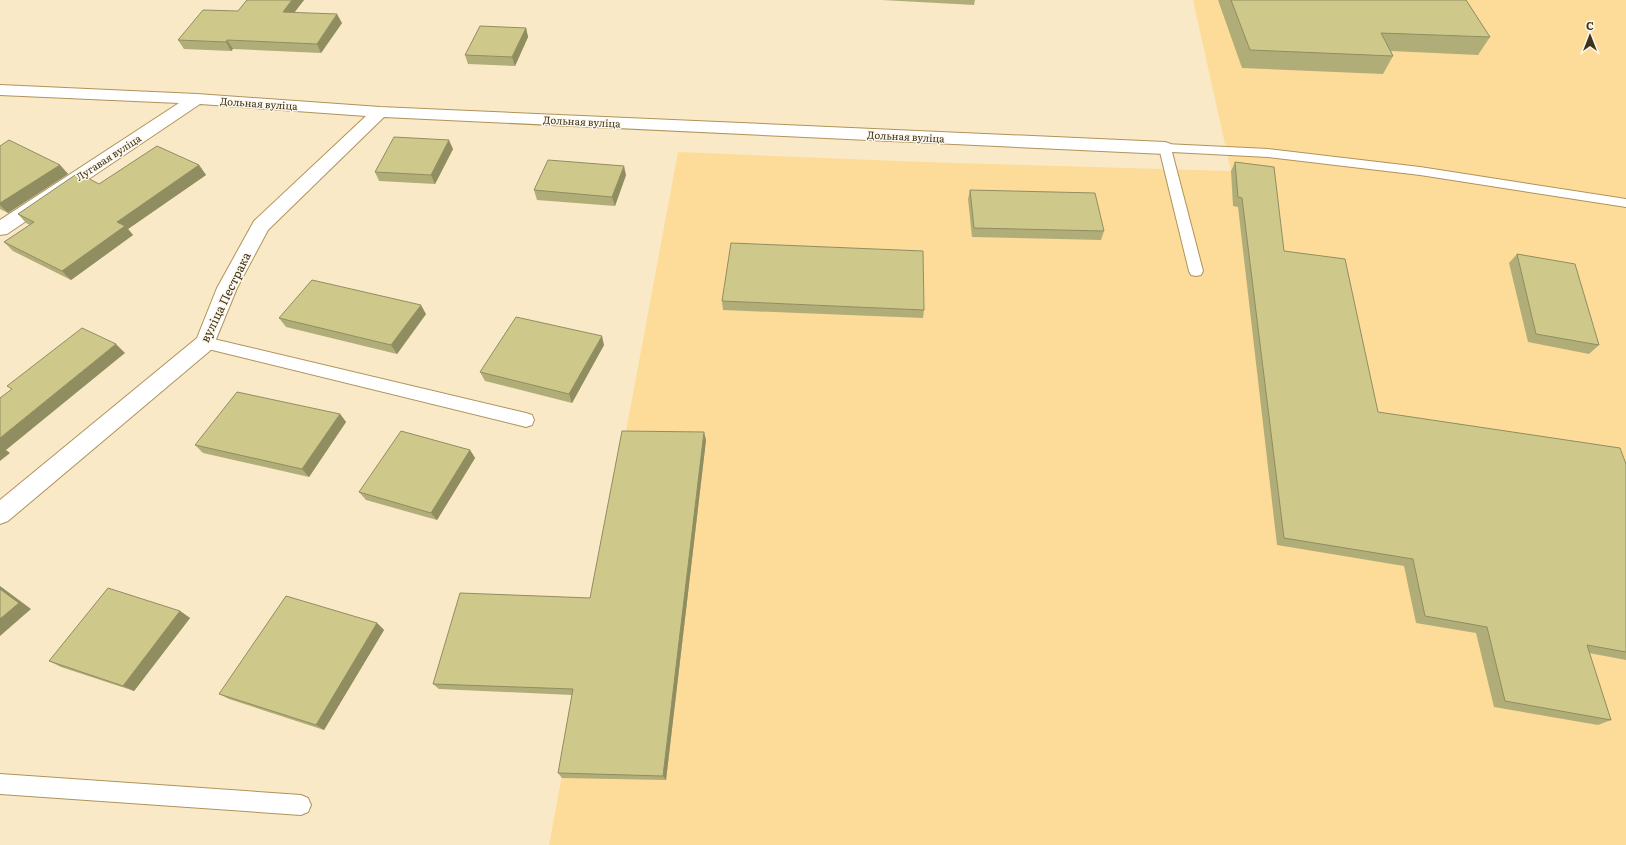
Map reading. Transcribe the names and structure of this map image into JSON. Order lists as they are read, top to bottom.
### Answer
{
  "streets": {
    "street": ["Дольная вуліца", "Лугавая вуліца", "вуліца Пестрака"]
  },
  "crossings": [
    ["Дольная вуліца", "Лугавая вуліца"],
    ["Дольная вуліца", "вуліца Пестрака"]
  ],
  "north": "top"
}
